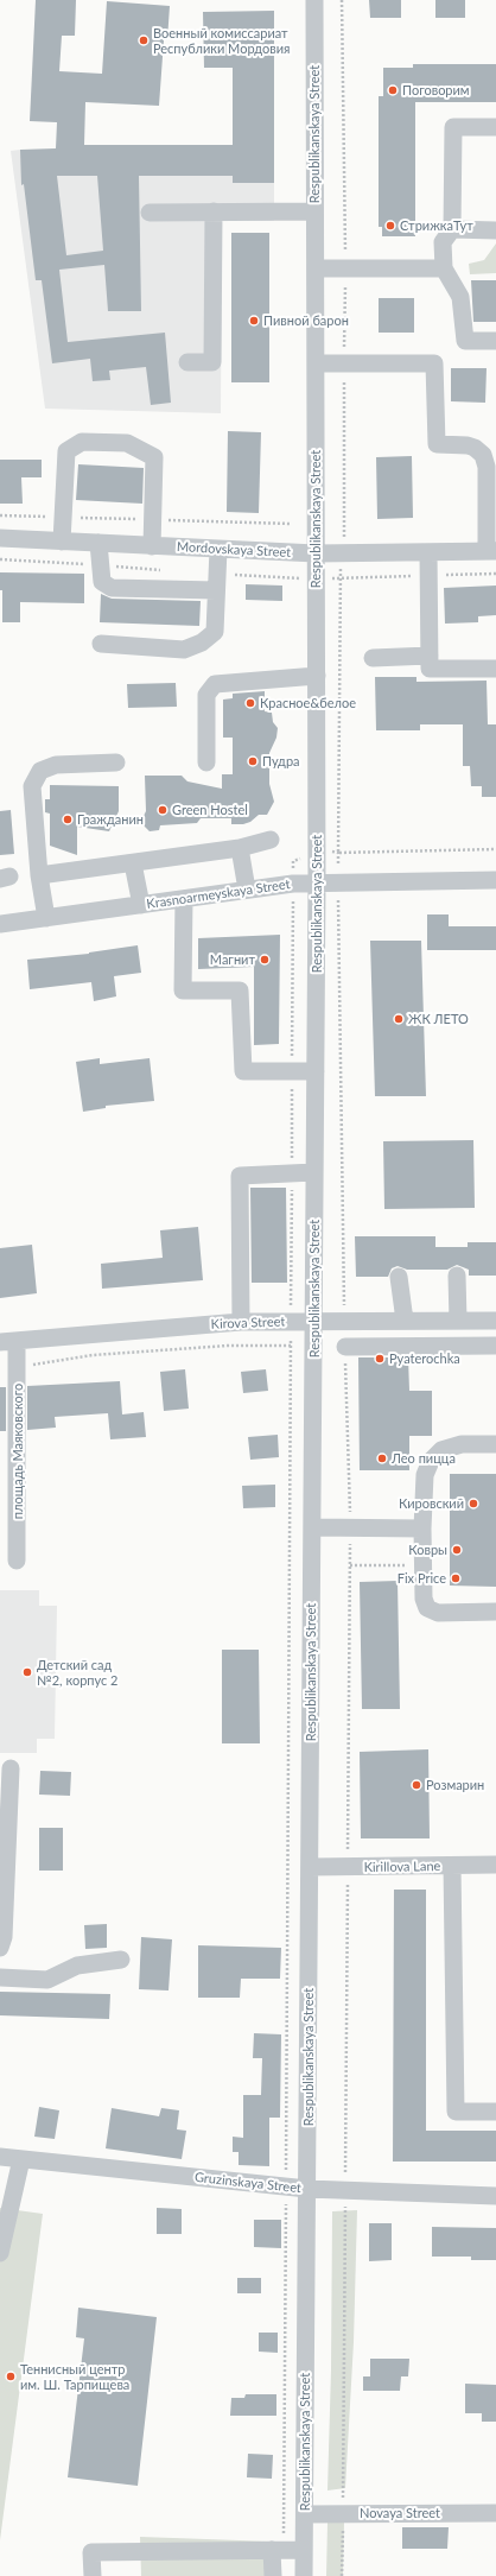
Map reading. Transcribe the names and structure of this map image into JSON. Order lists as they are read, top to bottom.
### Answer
{
  "streets": {
    "street": [
      "Respublikanskaya Street",
      "Mordovskaya Street",
      "Krasnoarmeyskaya Street",
      "Kirova Street",
      "площадь Маяковского",
      "Kirillova Lane",
      "Gruzinskaya Street",
      "Novaya Street"
    ]
  },
  "crossings": [
    ["Respublikanskaya Street", "Mordovskaya Street"],
    ["Respublikanskaya Street", "Krasnoarmeyskaya Street"],
    ["Respublikanskaya Street", "Kirova Street"],
    ["Respublikanskaya Street", "Kirillova Lane"],
    ["Respublikanskaya Street", "Gruzinskaya Street"],
    ["Respublikanskaya Street", "Novaya Street"],
    ["Kirova Street", "площадь Маяковского"]
  ],
  "places": [
    "Военный комиссариат Республики Мордовия",
    "Поговорим",
    "СтрижкаТут",
    "Пивной барон",
    "Красное&белое",
    "Пудра",
    "Green Hostel",
    "Гражданин",
    "Магнит",
    "ЖК ЛЕТО",
    "Pyaterochka",
    "Лео пицца",
    "Кировский",
    "Ковры",
    "Fix Price",
    "Детский сад №2, корпус 2",
    "Розмарин",
    "Теннисный центр им. Ш. Тарпищева"
  ]
}
